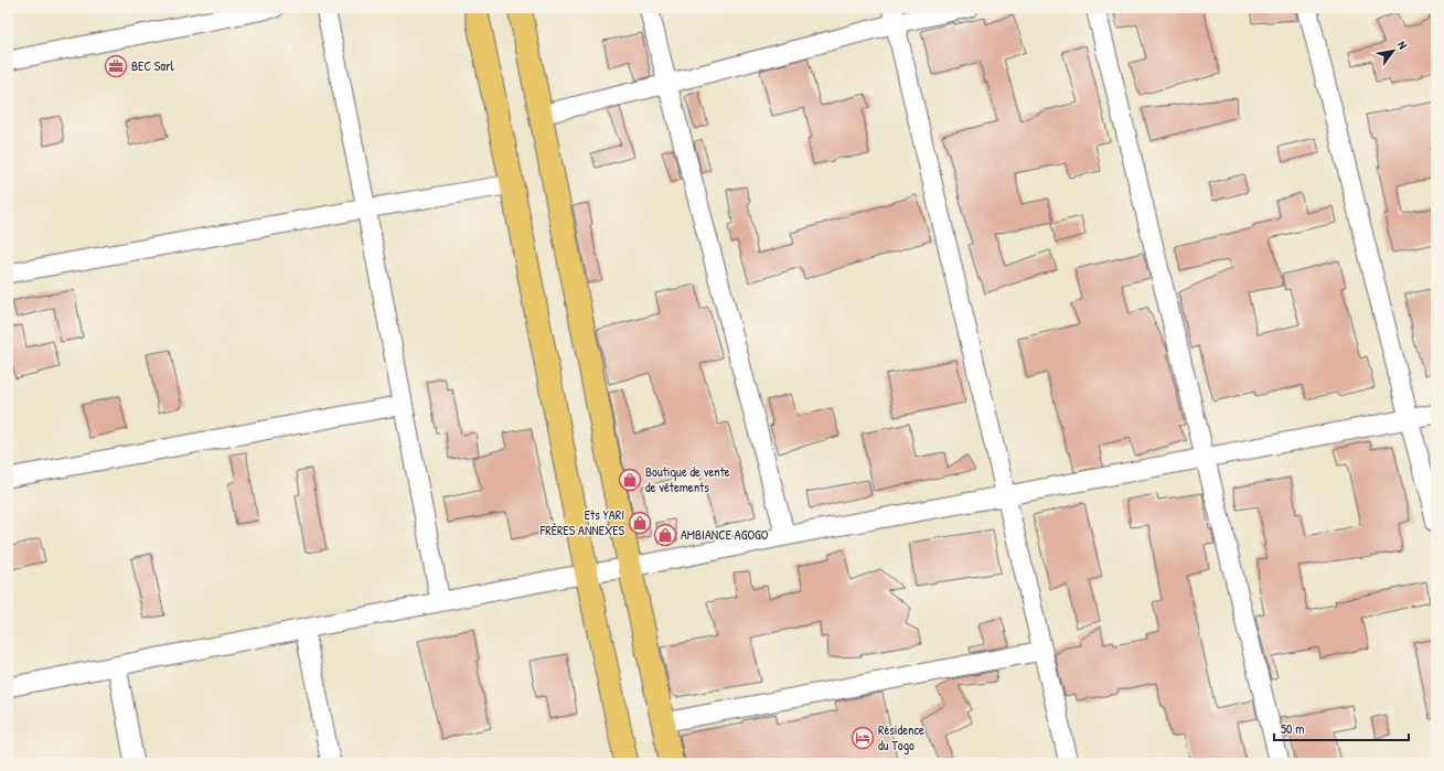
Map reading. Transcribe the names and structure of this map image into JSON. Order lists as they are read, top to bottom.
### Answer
{
  "places": {
    "office": ["BEC Sarl"],
    "shop": ["Boutique de vente de vêtements", "Ets YARI FRÈRES ANNEXES", "AMBIANCE AGOGO"],
    "hotel": ["Résidence du Togo"]
  },
  "scale_bar": "50 m",
  "north": "top right"
}
